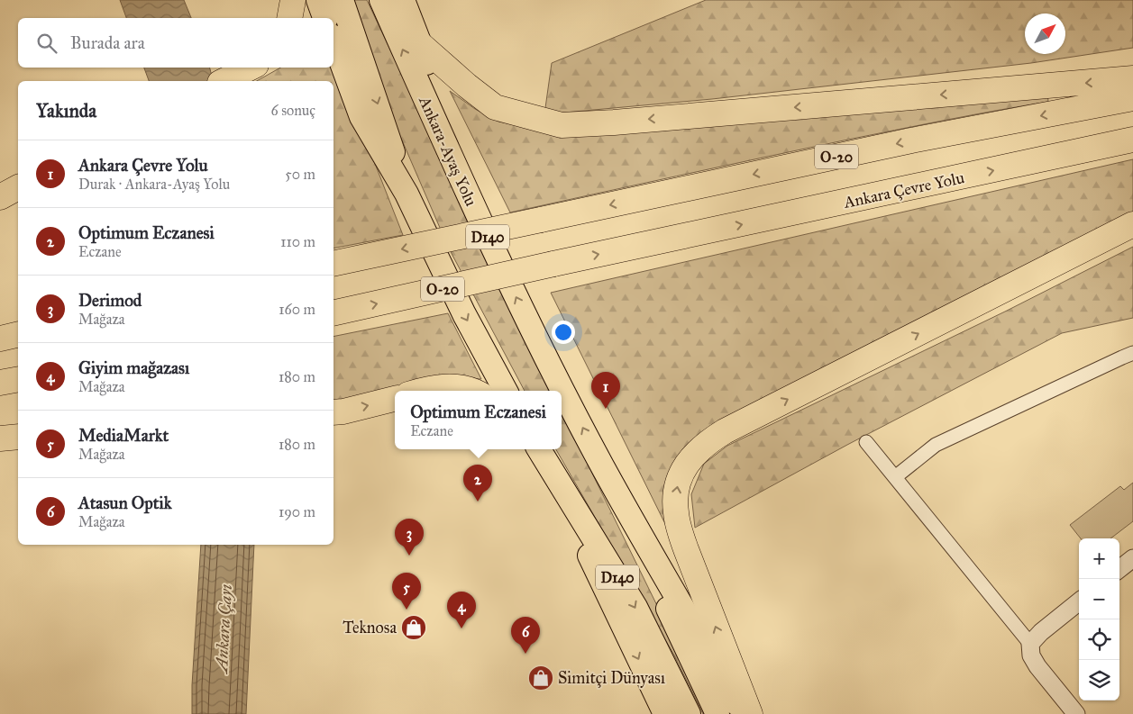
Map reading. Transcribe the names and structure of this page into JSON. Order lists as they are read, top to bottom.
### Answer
{
  "streets": {
    "highway": [
      "Ankara-Ayaş Yolu",
      "O-20",
      "Ankara Çevre Yolu",
      "D140"
    ]
  },
  "crossings": [
    ["Ankara-Ayaş Yolu", "D140"]
  ],
  "water": ["Ankara Çayı"],
  "places": {
    "shop": ["Teknosa", "Simitçi Dünyası"]
  },
  "north": "top right",
  "page": {
    "search": "Burada ara",
    "heading": ["Yakında", "6 sonuç"],
    "list": [
      {
        "mark": "1",
        "name": "Ankara Çevre Yolu",
        "note": "Durak · Ankara-Ayaş Yolu",
        "value": "50 m"
      },
      {
        "mark": "2",
        "name": "Optimum Eczanesi",
        "note": "Eczane",
        "value": "110 m"
      },
      {
        "mark": "3",
        "name": "Derimod",
        "note": "Mağaza",
        "value": "160 m"
      },
      {
        "mark": "4",
        "name": "Giyim mağazası",
        "note": "Mağaza",
        "value": "180 m"
      },
      {
        "mark": "5",
        "name": "MediaMarkt",
        "note": "Mağaza",
        "value": "180 m"
      },
      {
        "mark": "6",
        "name": "Atasun Optik",
        "note": "Mağaza",
        "value": "190 m"
      }
    ],
    "pins": [
      "1",
      "2",
      "3",
      "5",
      "4",
      "6"
    ],
    "popup": ["Optimum Eczanesi", "Eczane"],
    "map_buttons": ["+", "−"]
  }
}
